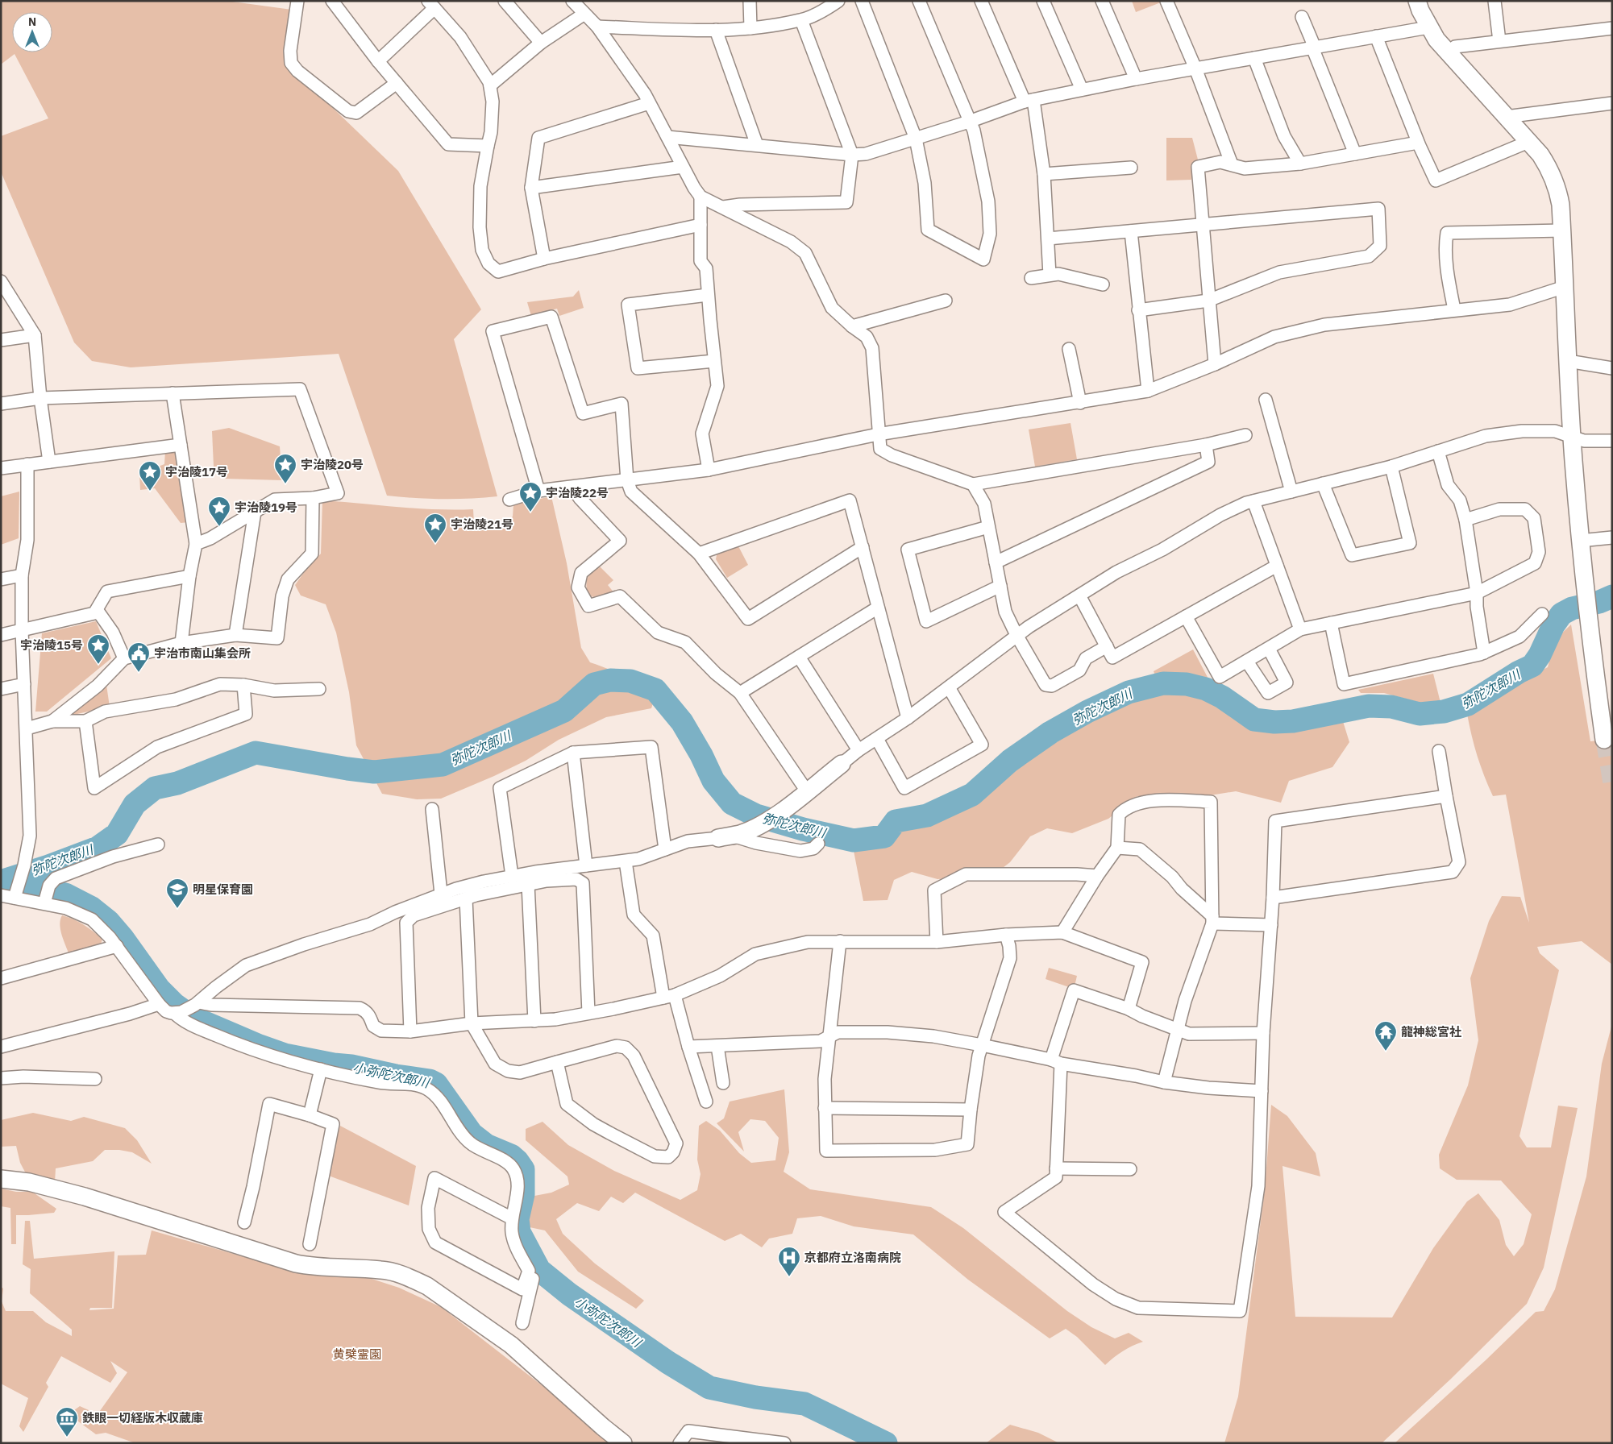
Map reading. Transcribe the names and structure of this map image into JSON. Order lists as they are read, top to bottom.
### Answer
{
  "water": ["弥陀次郎川", "小弥陀次郎川"],
  "parks": ["黄檗霊園"],
  "places": {
    "place": [
      "宇治陵20号",
      "宇治陵17号",
      "宇治陵22号",
      "宇治陵19号",
      "宇治陵21号",
      "宇治陵15号"
    ],
    "public building": ["宇治市南山集会所"],
    "school or university": ["明星保育園"],
    "temple": ["龍神総宮社"],
    "hospital": ["京都府立洛南病院"],
    "museum": ["鉄眼一切経版木収蔵庫"]
  },
  "north": "top"
}
